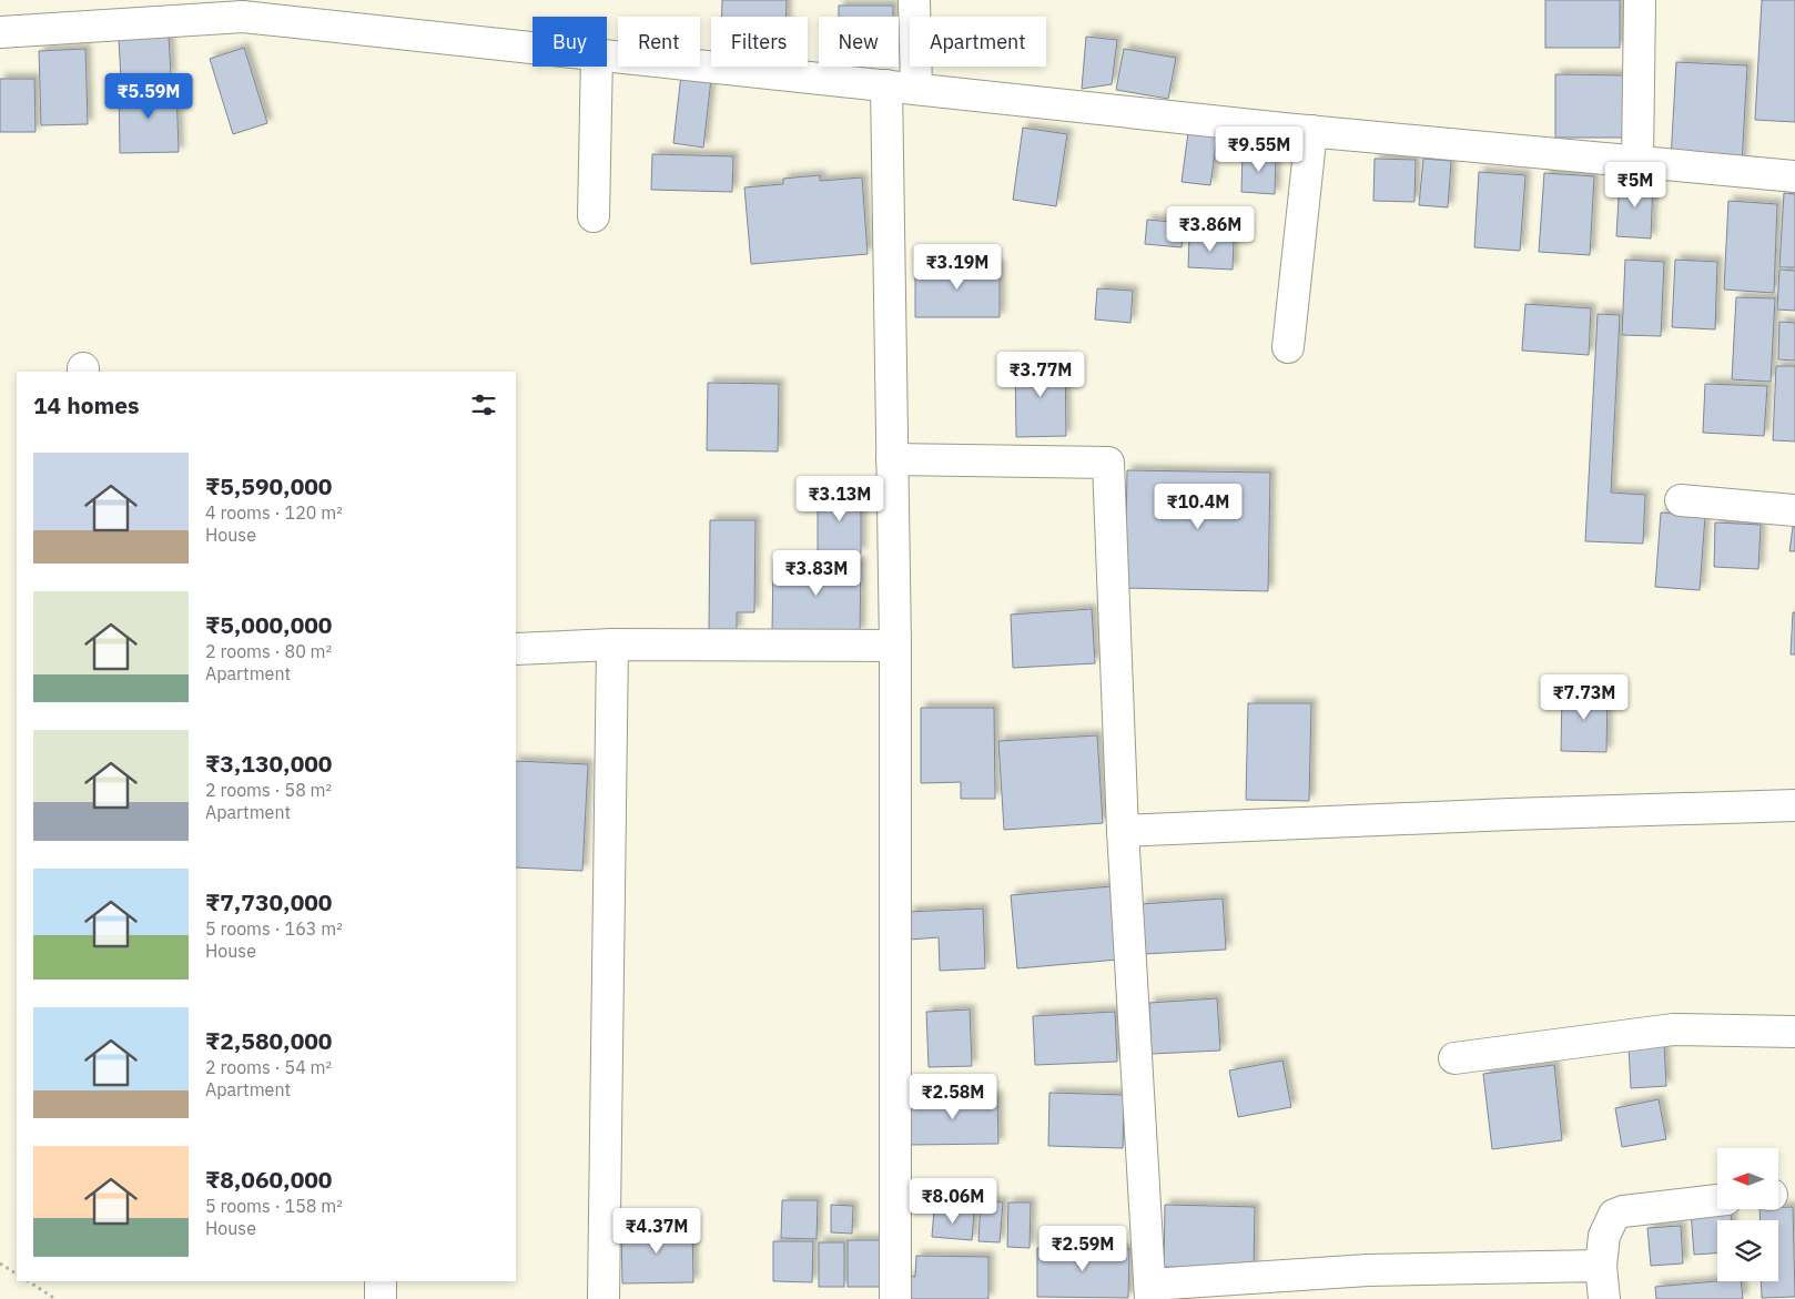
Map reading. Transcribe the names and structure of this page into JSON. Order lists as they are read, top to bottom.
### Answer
{
  "north": "left",
  "page": {
    "chip": [
      "Buy",
      "Rent",
      "Filters",
      "New",
      "Apartment"
    ],
    "price": [
      "₹5.59M",
      "₹9.55M",
      "₹5M",
      "₹3.86M",
      "₹3.19M",
      "₹3.77M",
      "₹3.13M",
      "₹10.4M",
      "₹3.83M",
      "₹7.73M",
      "₹2.58M",
      "₹8.06M",
      "₹4.37M",
      "₹2.59M"
    ],
    "heading": "14 homes",
    "list": [
      {
        "name": "₹5,590,000",
        "note": "4 rooms · 120 m² · House"
      },
      {
        "name": "₹5,000,000",
        "note": "2 rooms · 80 m² · Apartment"
      },
      {
        "name": "₹3,130,000",
        "note": "2 rooms · 58 m² · Apartment"
      },
      {
        "name": "₹7,730,000",
        "note": "5 rooms · 163 m² · House"
      },
      {
        "name": "₹2,580,000",
        "note": "2 rooms · 54 m² · Apartment"
      },
      {
        "name": "₹8,060,000",
        "note": "5 rooms · 158 m² · House"
      }
    ]
  }
}
